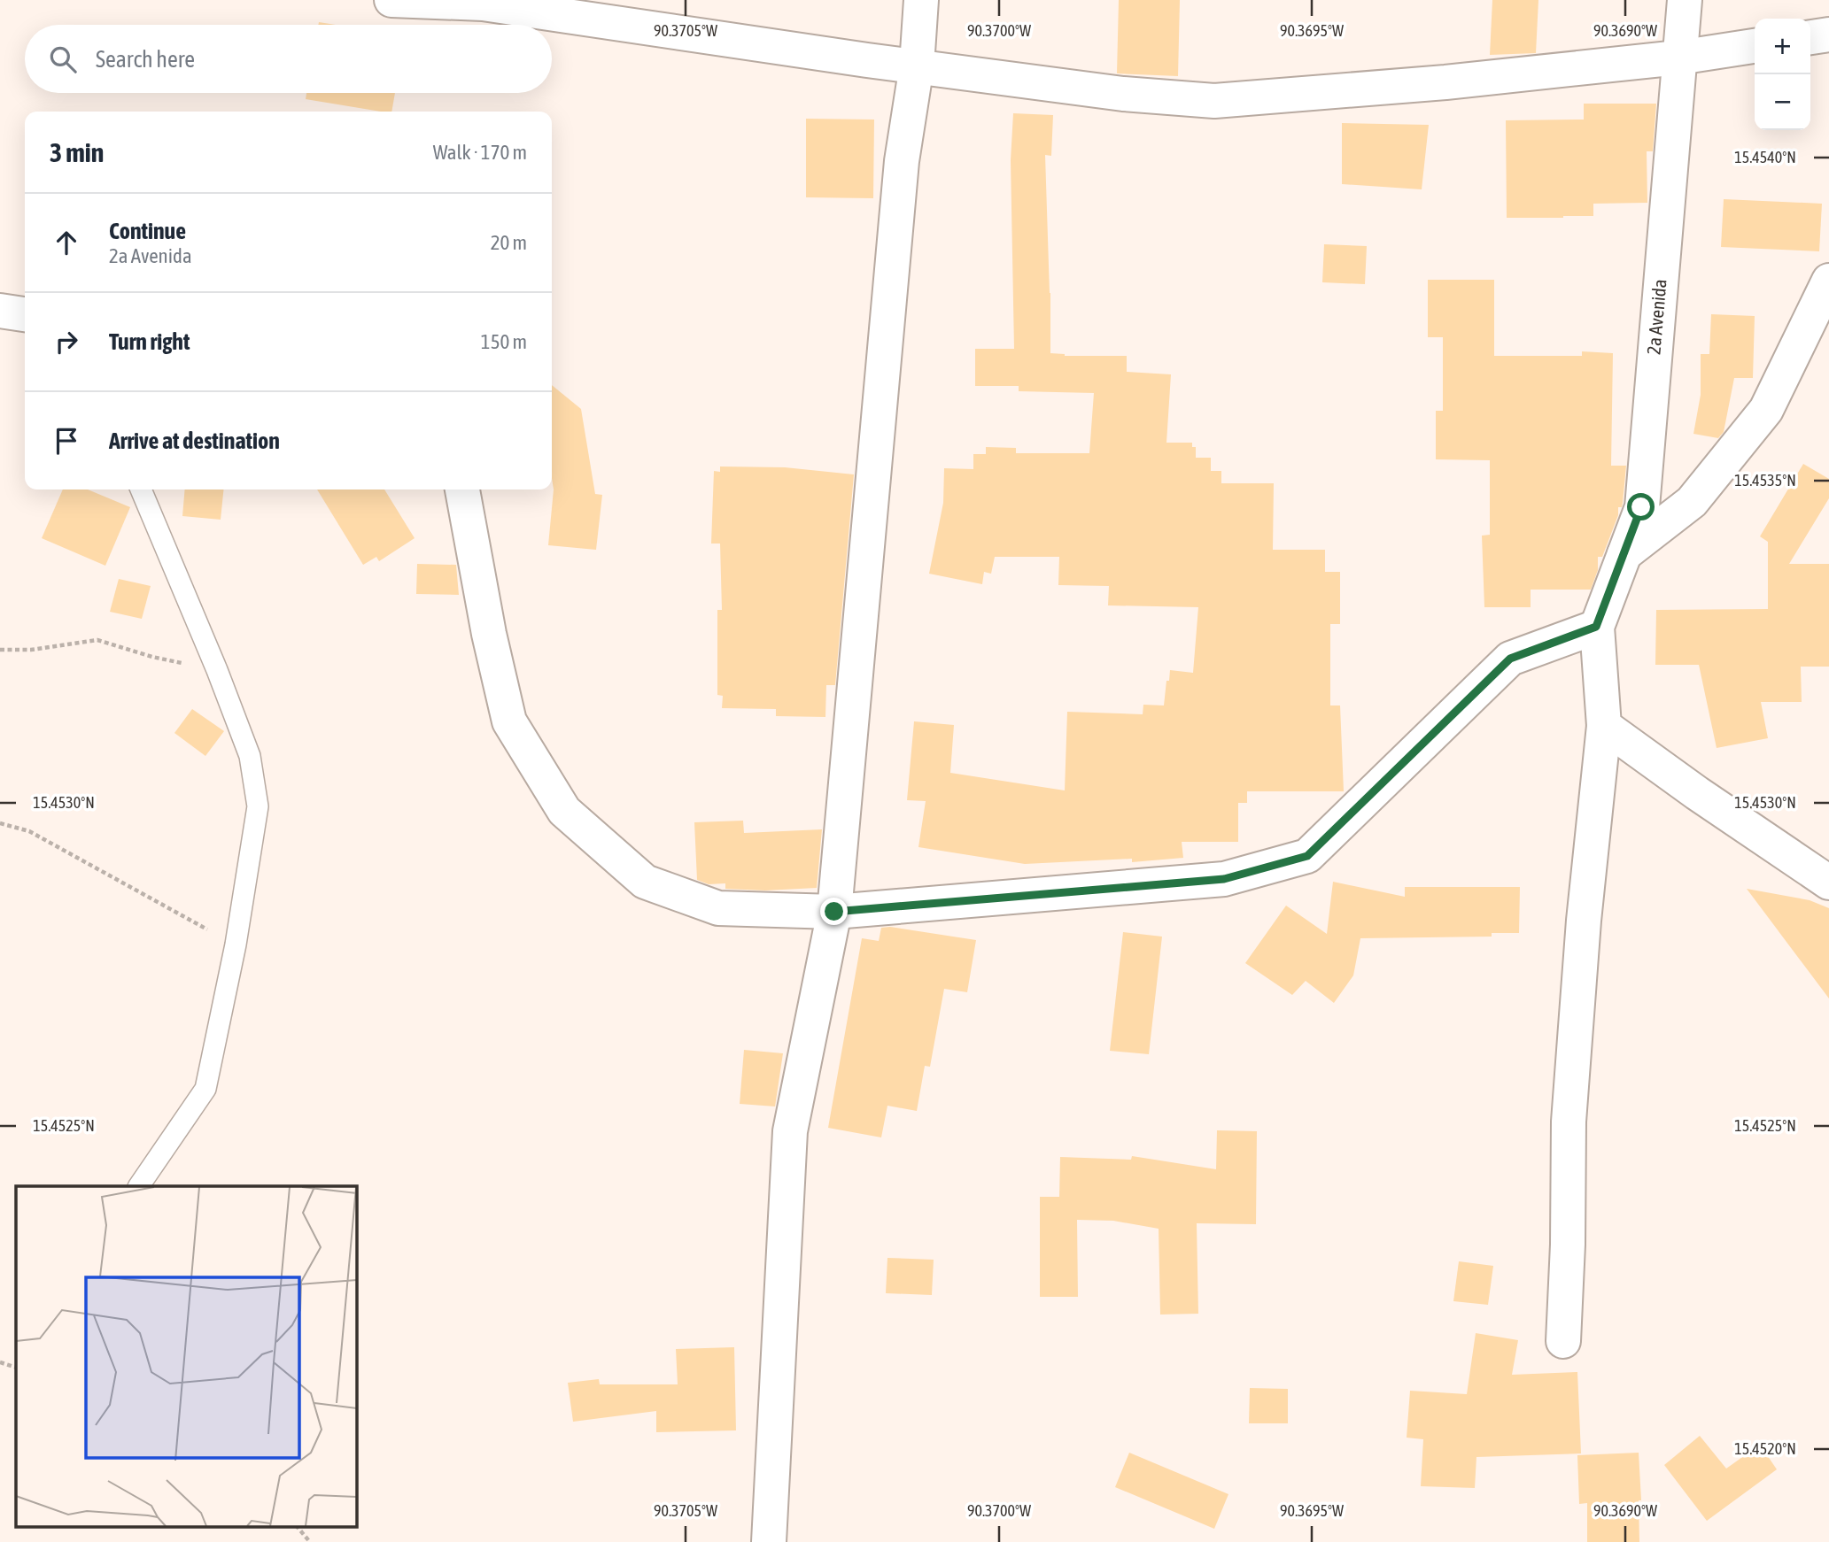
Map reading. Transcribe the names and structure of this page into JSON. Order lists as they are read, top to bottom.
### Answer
{
  "streets": {
    "street": ["2a Avenida"]
  },
  "page": {
    "map_buttons": ["+", "−"],
    "search": "Search here",
    "heading": ["3 min", "Walk · 170 m"],
    "list": [
      ["Continue", "2a Avenida", "20 m"],
      ["Turn right", "150 m"],
      "Arrive at destination"
    ]
  },
  "coordinates": [
    "90.3705°W",
    "90.3700°W",
    "90.3695°W",
    "90.3690°W",
    "15.4540°N",
    "15.4535°N",
    "15.4530°N",
    "15.4525°N",
    "15.4520°N"
  ]
}
